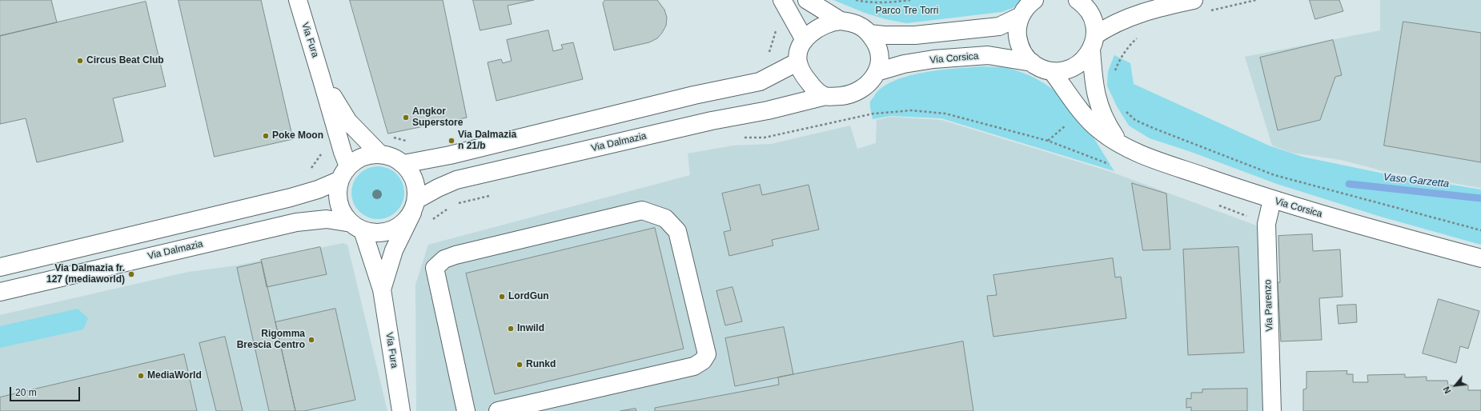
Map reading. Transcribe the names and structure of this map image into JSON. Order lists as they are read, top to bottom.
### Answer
{
  "streets": {
    "main road": [
      "Via Fura",
      "Via Corsica",
      "Via Dalmazia",
      "Via Parenzo"
    ]
  },
  "crossings": [
    ["Via Fura", "Via Dalmazia"],
    ["Via Corsica", "Via Dalmazia"],
    ["Via Corsica", "Via Parenzo"]
  ],
  "water": ["Vaso Garzetta"],
  "parks": ["Parco Tre Torri"],
  "places": [
    "Circus Beat Club",
    "Angkor Superstore",
    "Poke Moon",
    "Via Dalmazia n 21/b",
    "Via Dalmazia fr. 127 (mediaworld)",
    "LordGun",
    "Inwild",
    "Rigomma Brescia Centro",
    "Runkd",
    "MediaWorld"
  ],
  "scale_bar": "20 m",
  "north": "bottom left"
}
